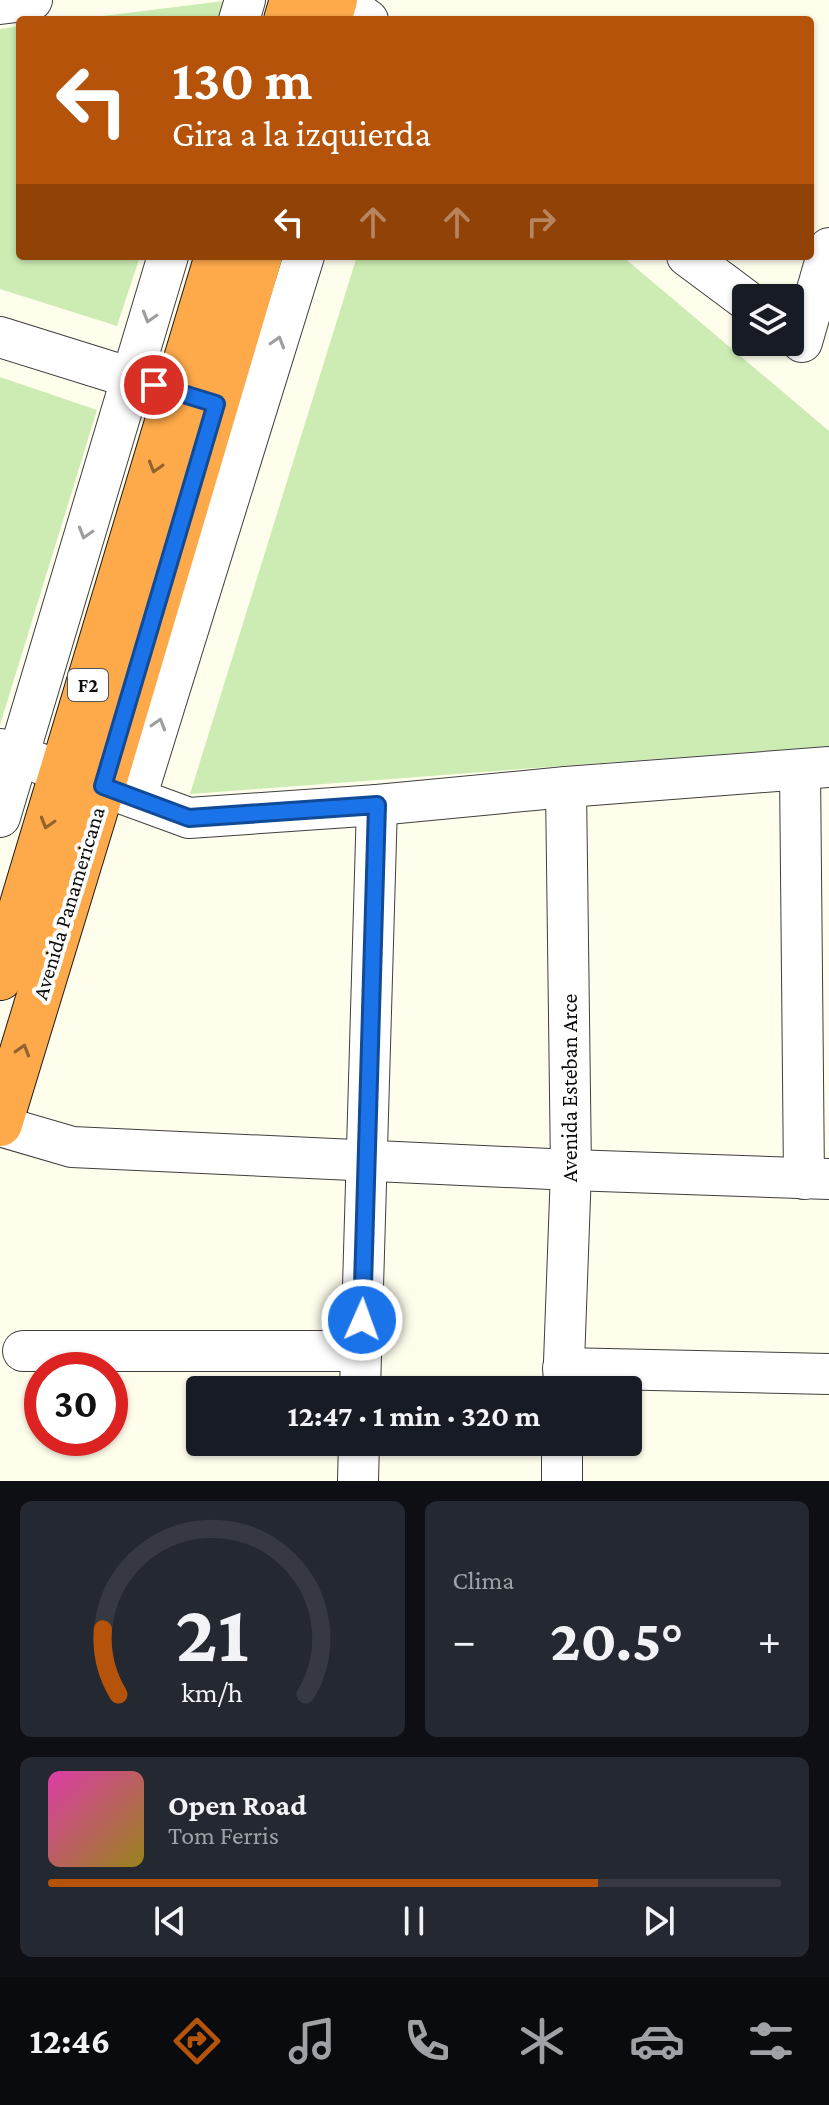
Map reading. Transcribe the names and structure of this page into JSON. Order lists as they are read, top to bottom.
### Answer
{
  "streets": {
    "highway": ["F2", "Avenida Panamericana"],
    "street": ["Avenida Esteban Arce"]
  },
  "crossings": [
    ["F2", "Avenida Panamericana"]
  ],
  "page": {
    "turn": ["130 m", "Gira a la izquierda"],
    "limit": "30",
    "trip": "12:47 · 1 min · 320 m",
    "tile": "Clima",
    "heat": ["−", "20.5°", "+"],
    "song": ["Open Road", "Tom Ferris"],
    "tabs": "12:46",
    "gauge": ["21", "km/h"]
  }
}
